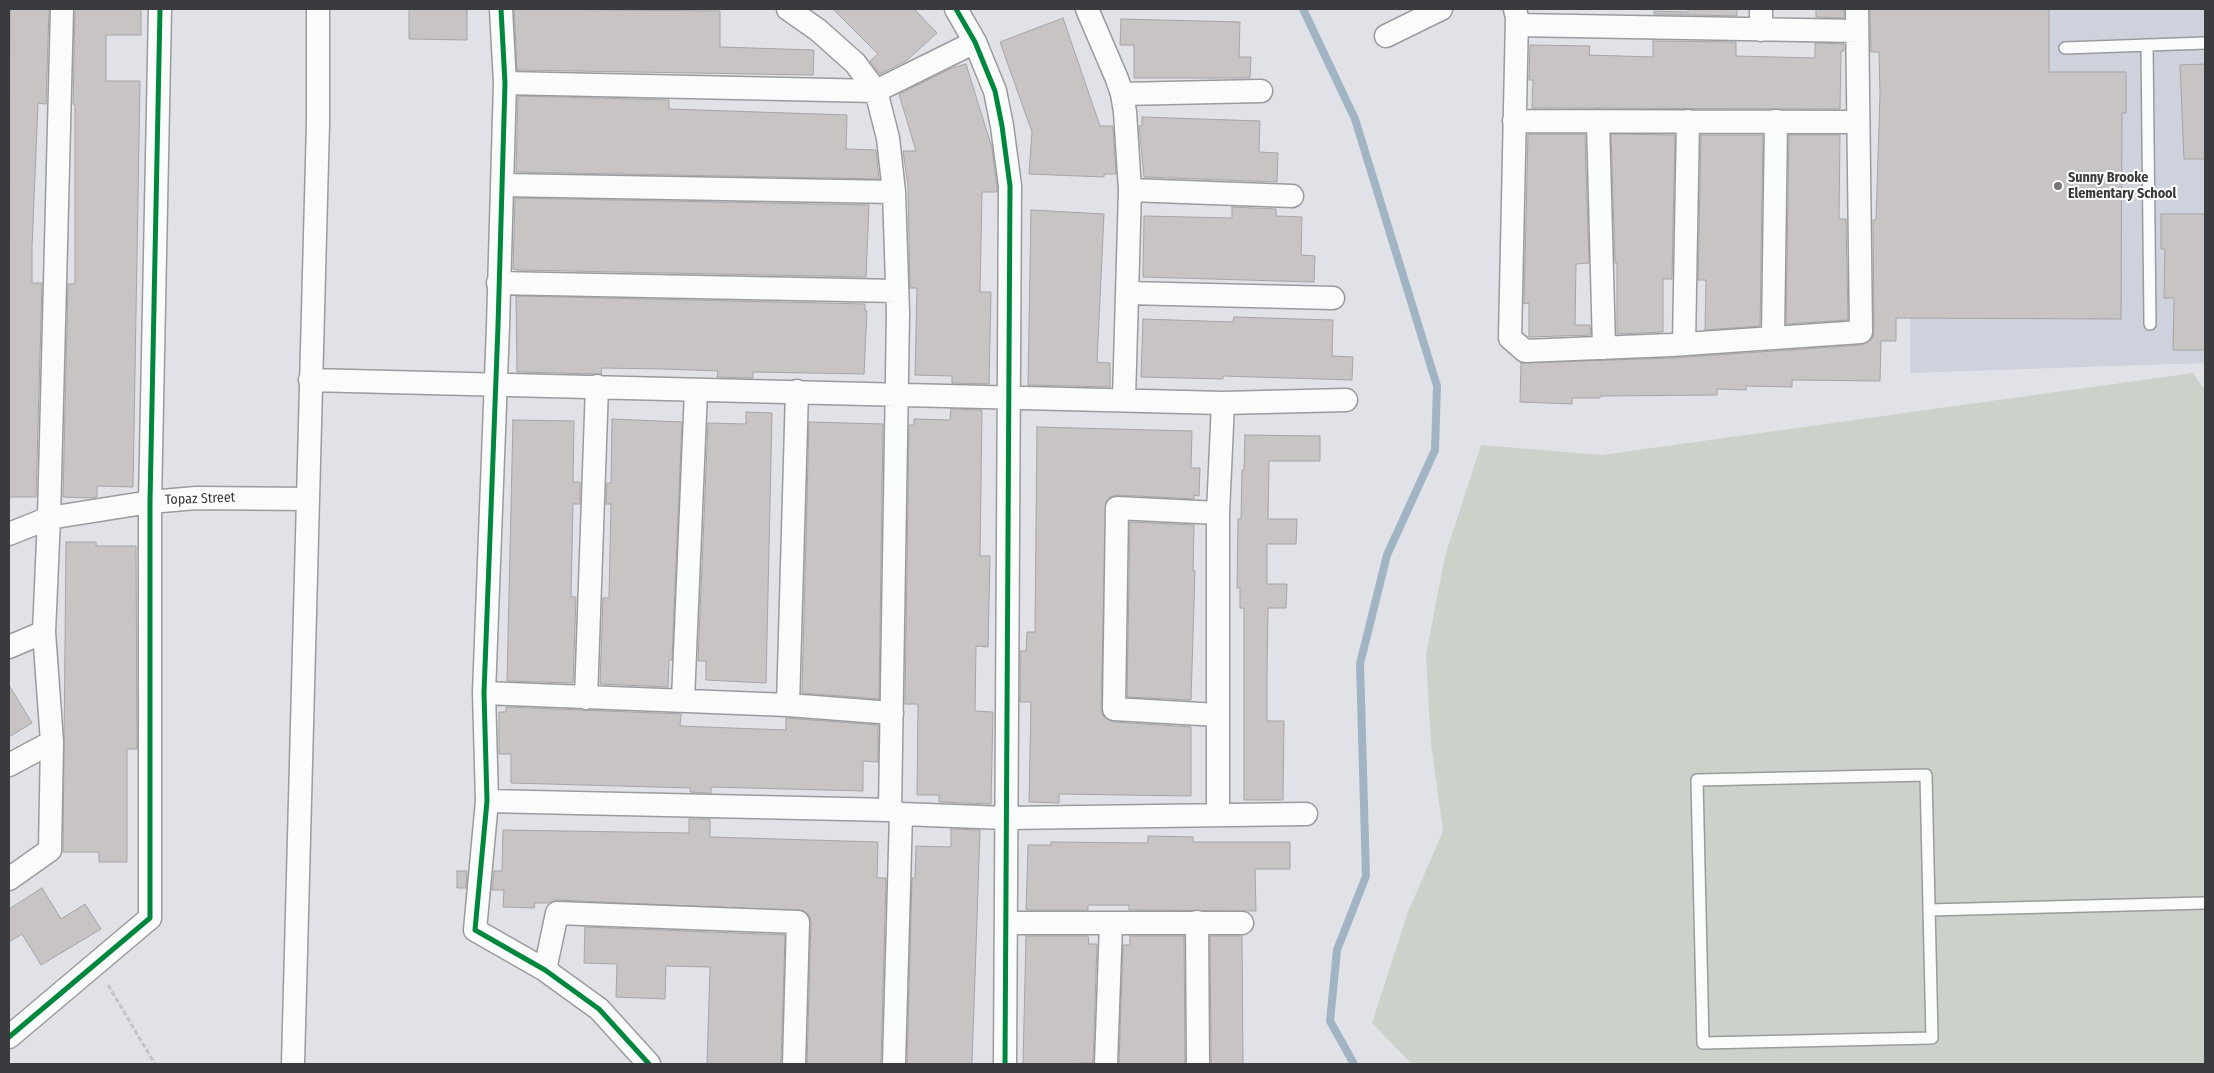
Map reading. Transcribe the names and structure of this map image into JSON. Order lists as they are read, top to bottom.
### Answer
{
  "streets": {
    "street": ["Topaz Street"]
  },
  "places": ["Sunny Brooke Elementary School"]
}
